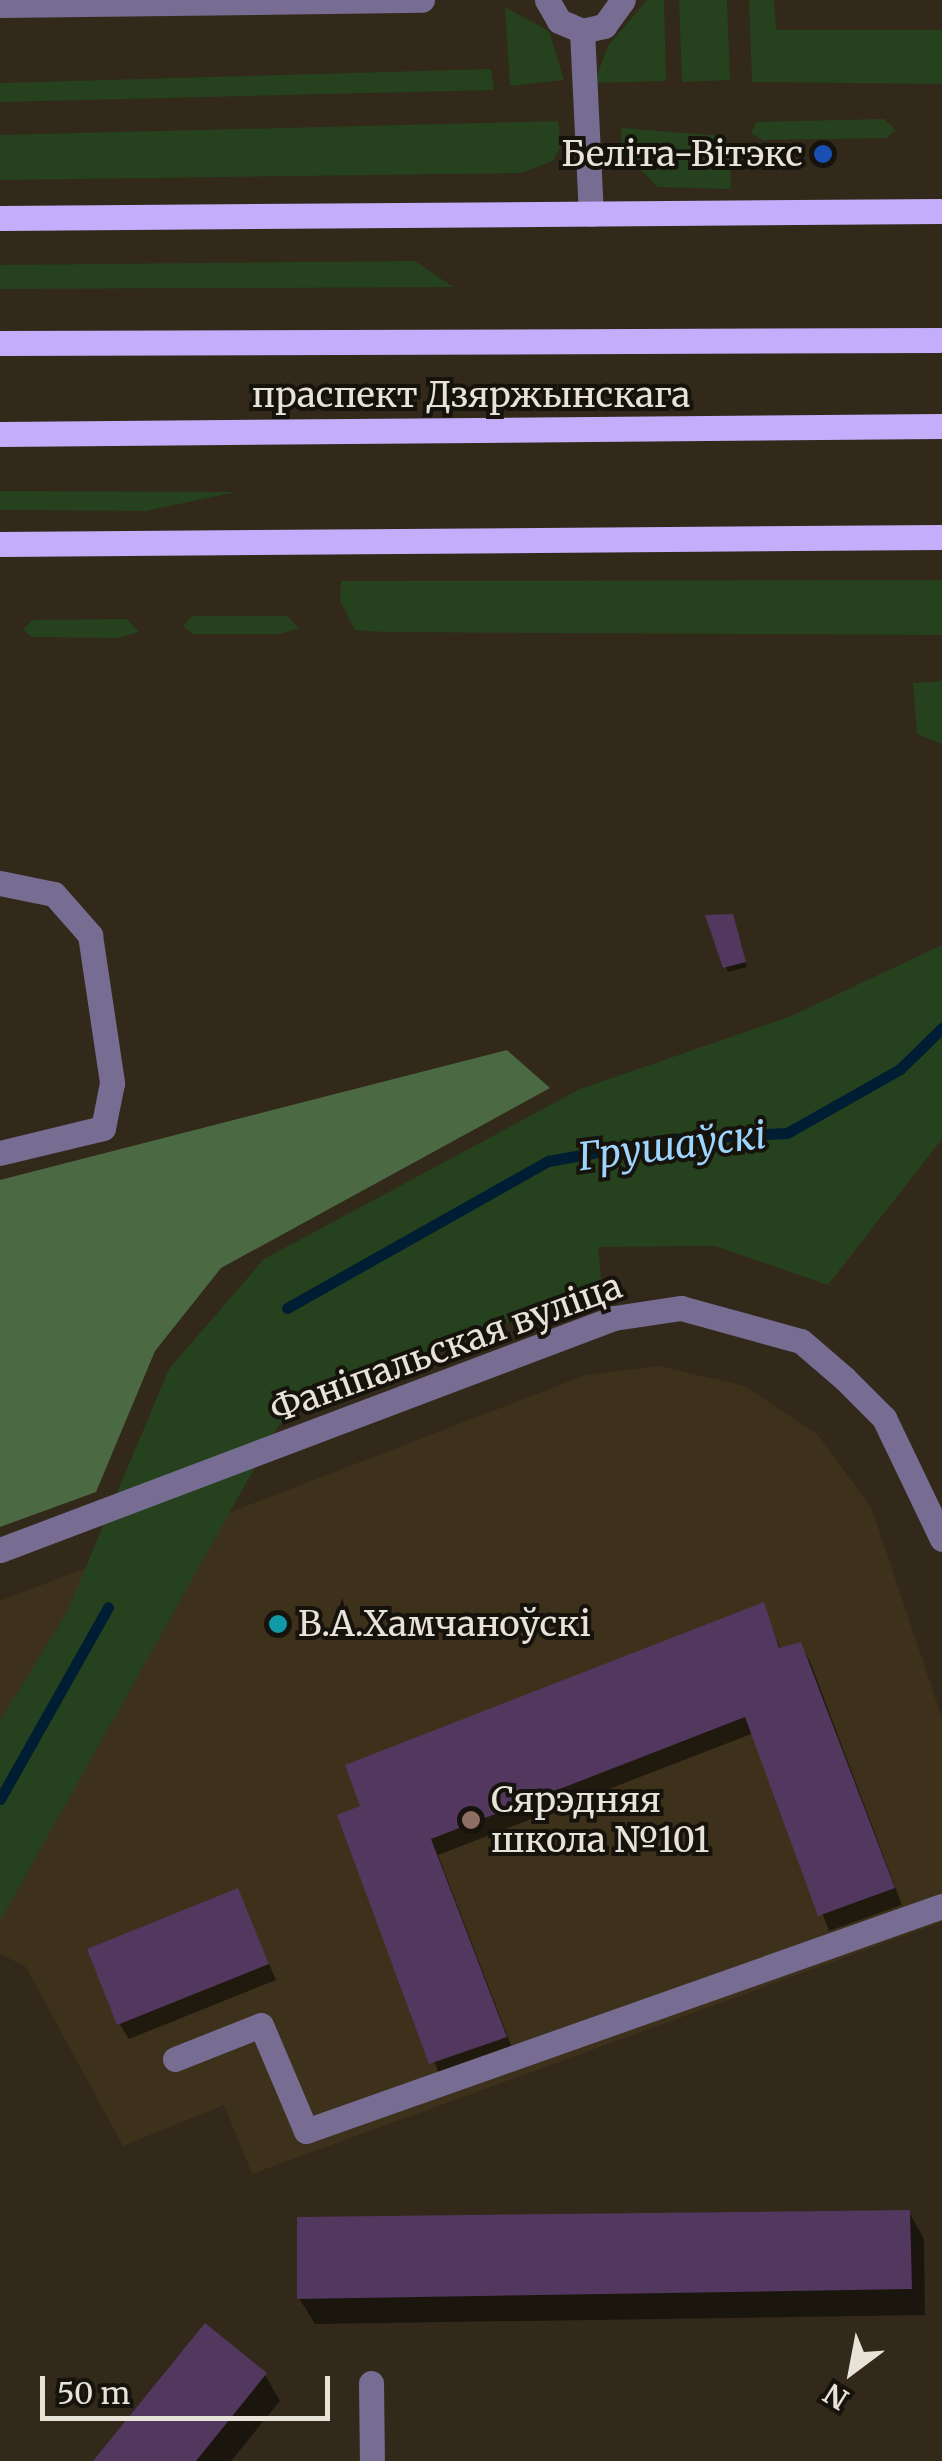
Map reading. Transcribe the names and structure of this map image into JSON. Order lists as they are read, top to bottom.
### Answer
{
  "streets": {
    "main road": ["праспект Дзяржынскага"],
    "street": ["Фаніпальская вуліца"]
  },
  "water": ["Грушаўскі"],
  "places": ["Беліта-Вітэкс", "В.А.Хамчаноўскі", "Сярэдняя школа №101"],
  "scale_bar": "50 m",
  "north": "bottom left"
}
